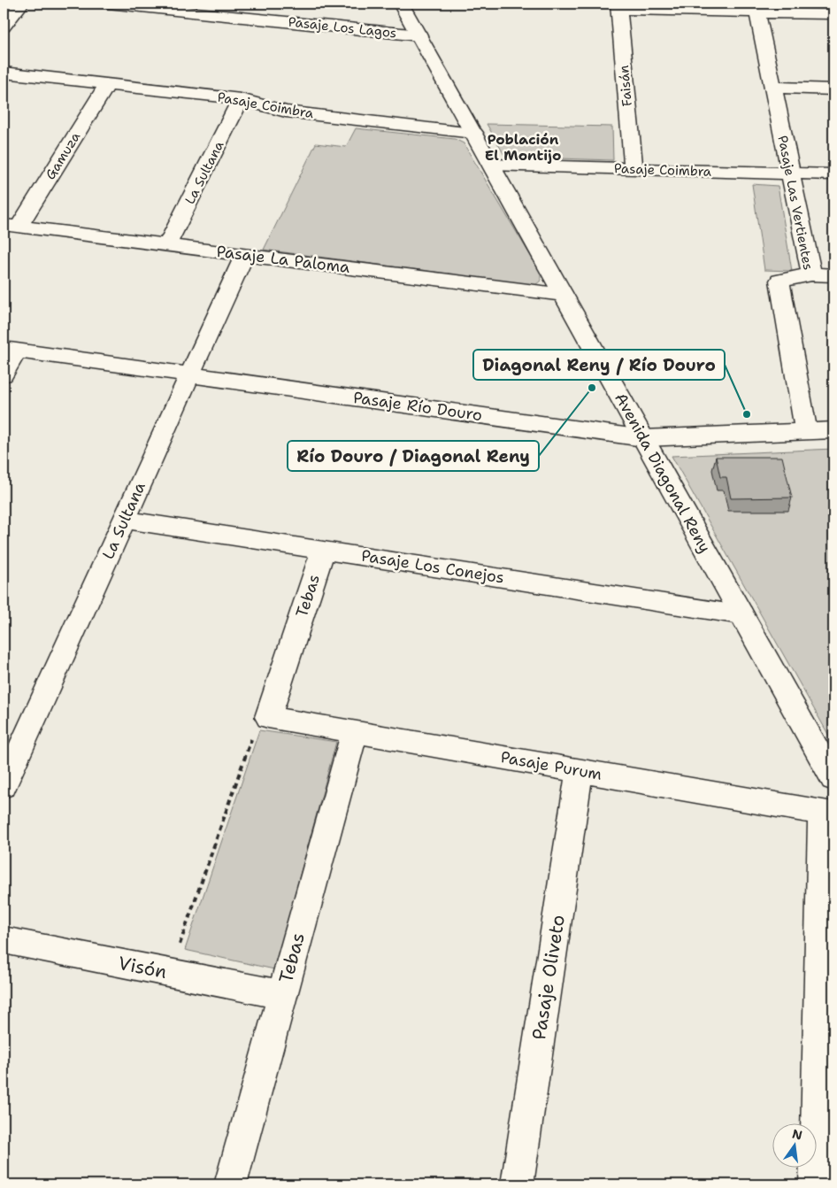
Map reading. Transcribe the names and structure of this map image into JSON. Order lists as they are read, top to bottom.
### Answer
{
  "streets": {
    "street": [
      "Pasaje Los Lagos",
      "Faisán",
      "Pasaje Coimbra",
      "Gamuza",
      "La Sultana",
      "Pasaje Las Vertientes",
      "Pasaje La Paloma",
      "Pasaje Río Douro",
      "Avenida Diagonal Reny",
      "Pasaje Los Conejos",
      "Tebas",
      "Pasaje Purum",
      "Visón",
      "Pasaje Oliveto"
    ]
  },
  "crossings": [
    ["Pasaje Los Lagos", "Avenida Diagonal Reny"],
    ["Faisán", "Pasaje Coimbra"],
    ["Pasaje Coimbra", "Gamuza"],
    ["Pasaje Coimbra", "La Sultana"],
    ["Pasaje Coimbra", "Pasaje Las Vertientes"],
    ["Pasaje Coimbra", "Avenida Diagonal Reny"],
    ["Gamuza", "Pasaje La Paloma"],
    ["La Sultana", "Pasaje La Paloma"],
    ["La Sultana", "Pasaje Río Douro"],
    ["La Sultana", "Pasaje Los Conejos"],
    ["Pasaje Las Vertientes", "Pasaje Río Douro"],
    ["Pasaje La Paloma", "Avenida Diagonal Reny"],
    ["Pasaje Río Douro", "Avenida Diagonal Reny"],
    ["Avenida Diagonal Reny", "Pasaje Los Conejos"],
    ["Pasaje Los Conejos", "Tebas"],
    ["Tebas", "Pasaje Purum"],
    ["Tebas", "Visón"],
    ["Pasaje Purum", "Pasaje Oliveto"]
  ],
  "districts": ["Población El Montijo"],
  "places": ["Río Douro / Diagonal Reny", "Diagonal Reny / Río Douro"],
  "north": "top"
}
